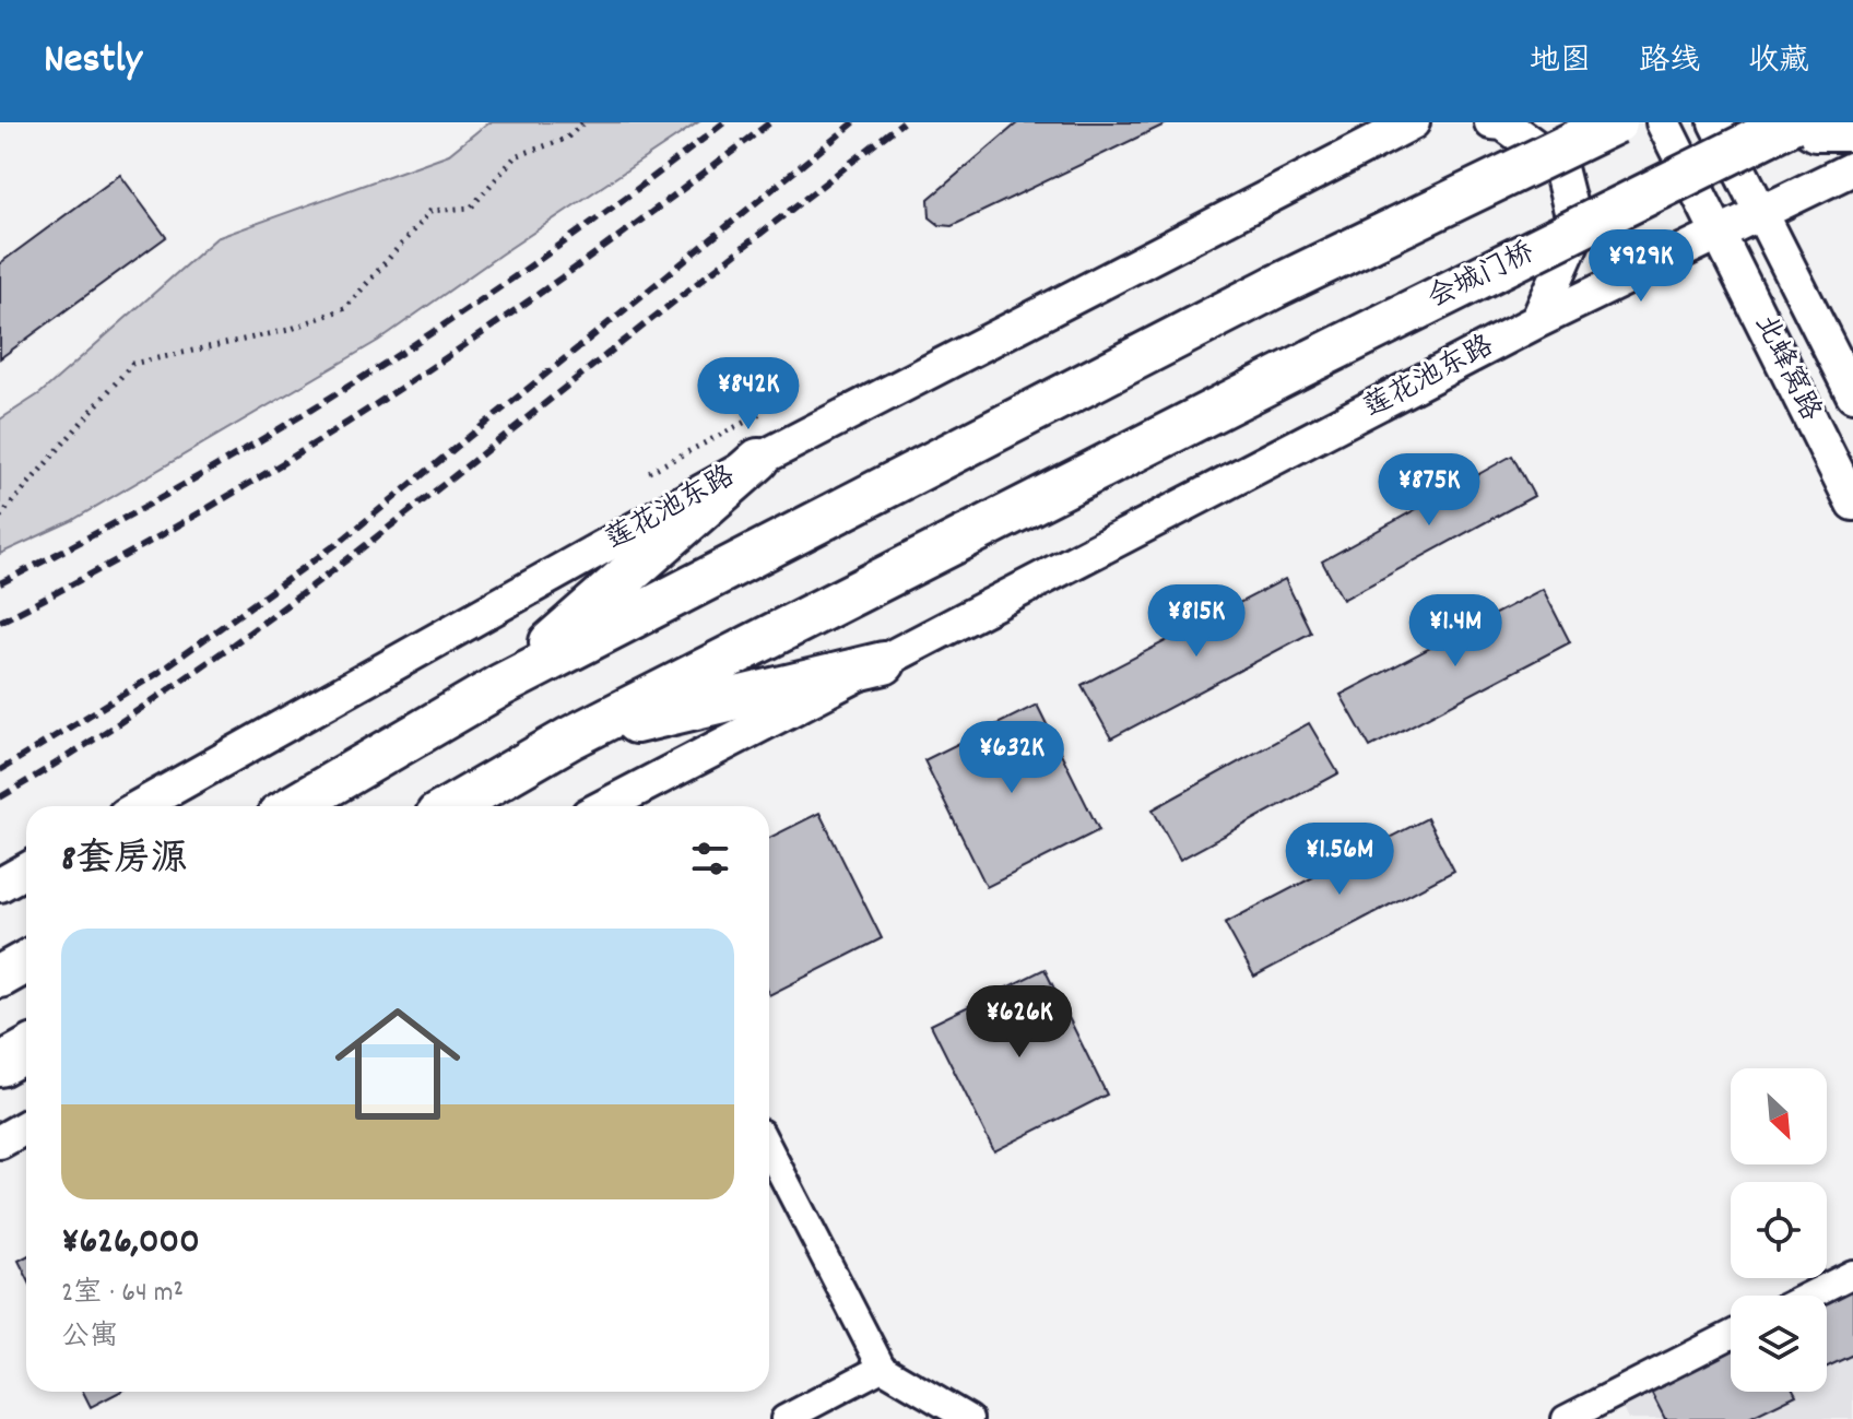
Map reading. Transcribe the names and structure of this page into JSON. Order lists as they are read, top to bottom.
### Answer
{
  "streets": {
    "highway": ["会城门桥"],
    "street": ["北蜂窝路", "莲花池东路"]
  },
  "crossings": [
    ["北蜂窝路", "莲花池东路"]
  ],
  "north": "bottom right",
  "page": {
    "header": "Nestly",
    "nav": ["地图", "路线", "收藏"],
    "price": [
      "¥929K",
      "¥842K",
      "¥875K",
      "¥815K",
      "¥1.4M",
      "¥632K",
      "¥1.56M",
      "¥626K"
    ],
    "heading": "8套房源",
    "list": [
      {
        "name": "¥626,000",
        "note": "2室 · 64 m² · 公寓"
      }
    ]
  }
}
